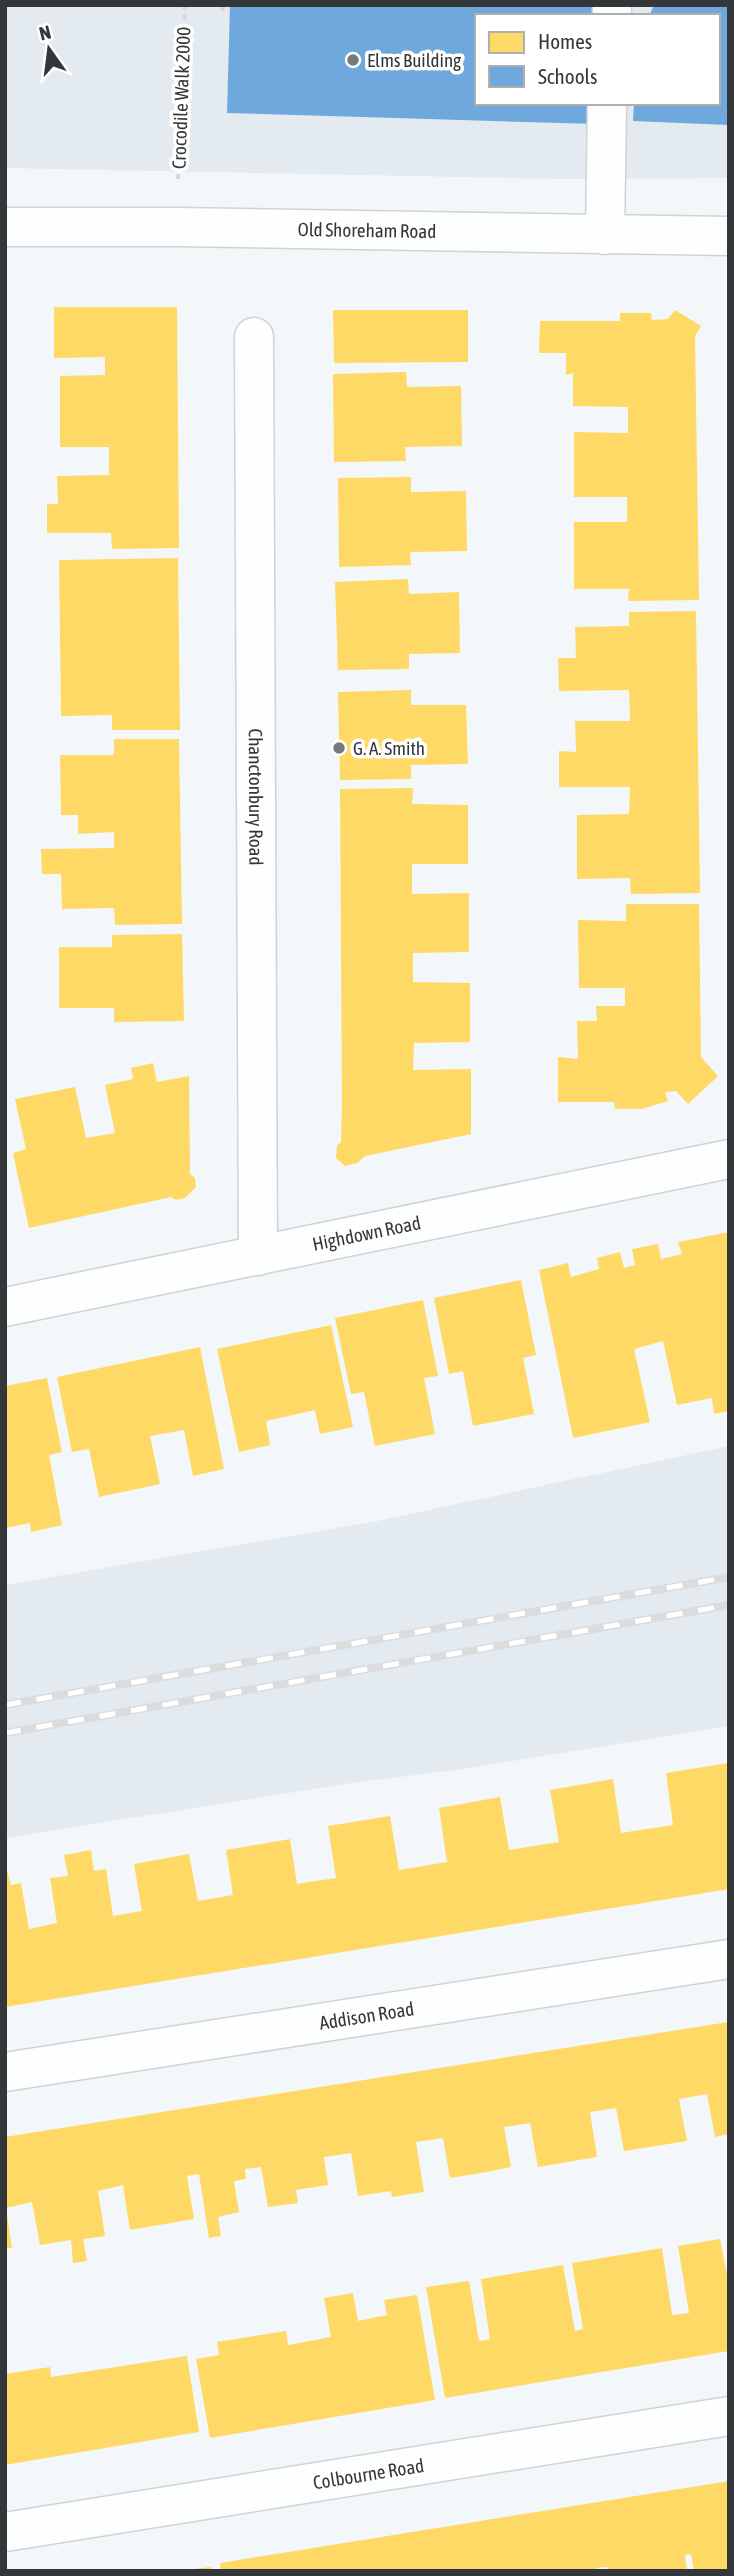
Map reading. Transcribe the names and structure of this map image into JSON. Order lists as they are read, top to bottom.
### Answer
{
  "streets": {
    "street": [
      "Old Shoreham Road",
      "Chanctonbury Road",
      "Highdown Road",
      "Addison Road",
      "Colbourne Road"
    ],
    "path": ["Crocodile Walk 2000"]
  },
  "crossings": [
    ["Chanctonbury Road", "Highdown Road"]
  ],
  "places": ["Elms Building", "G. A. Smith"],
  "legend": ["Homes", "Schools"],
  "north": "top"
}
